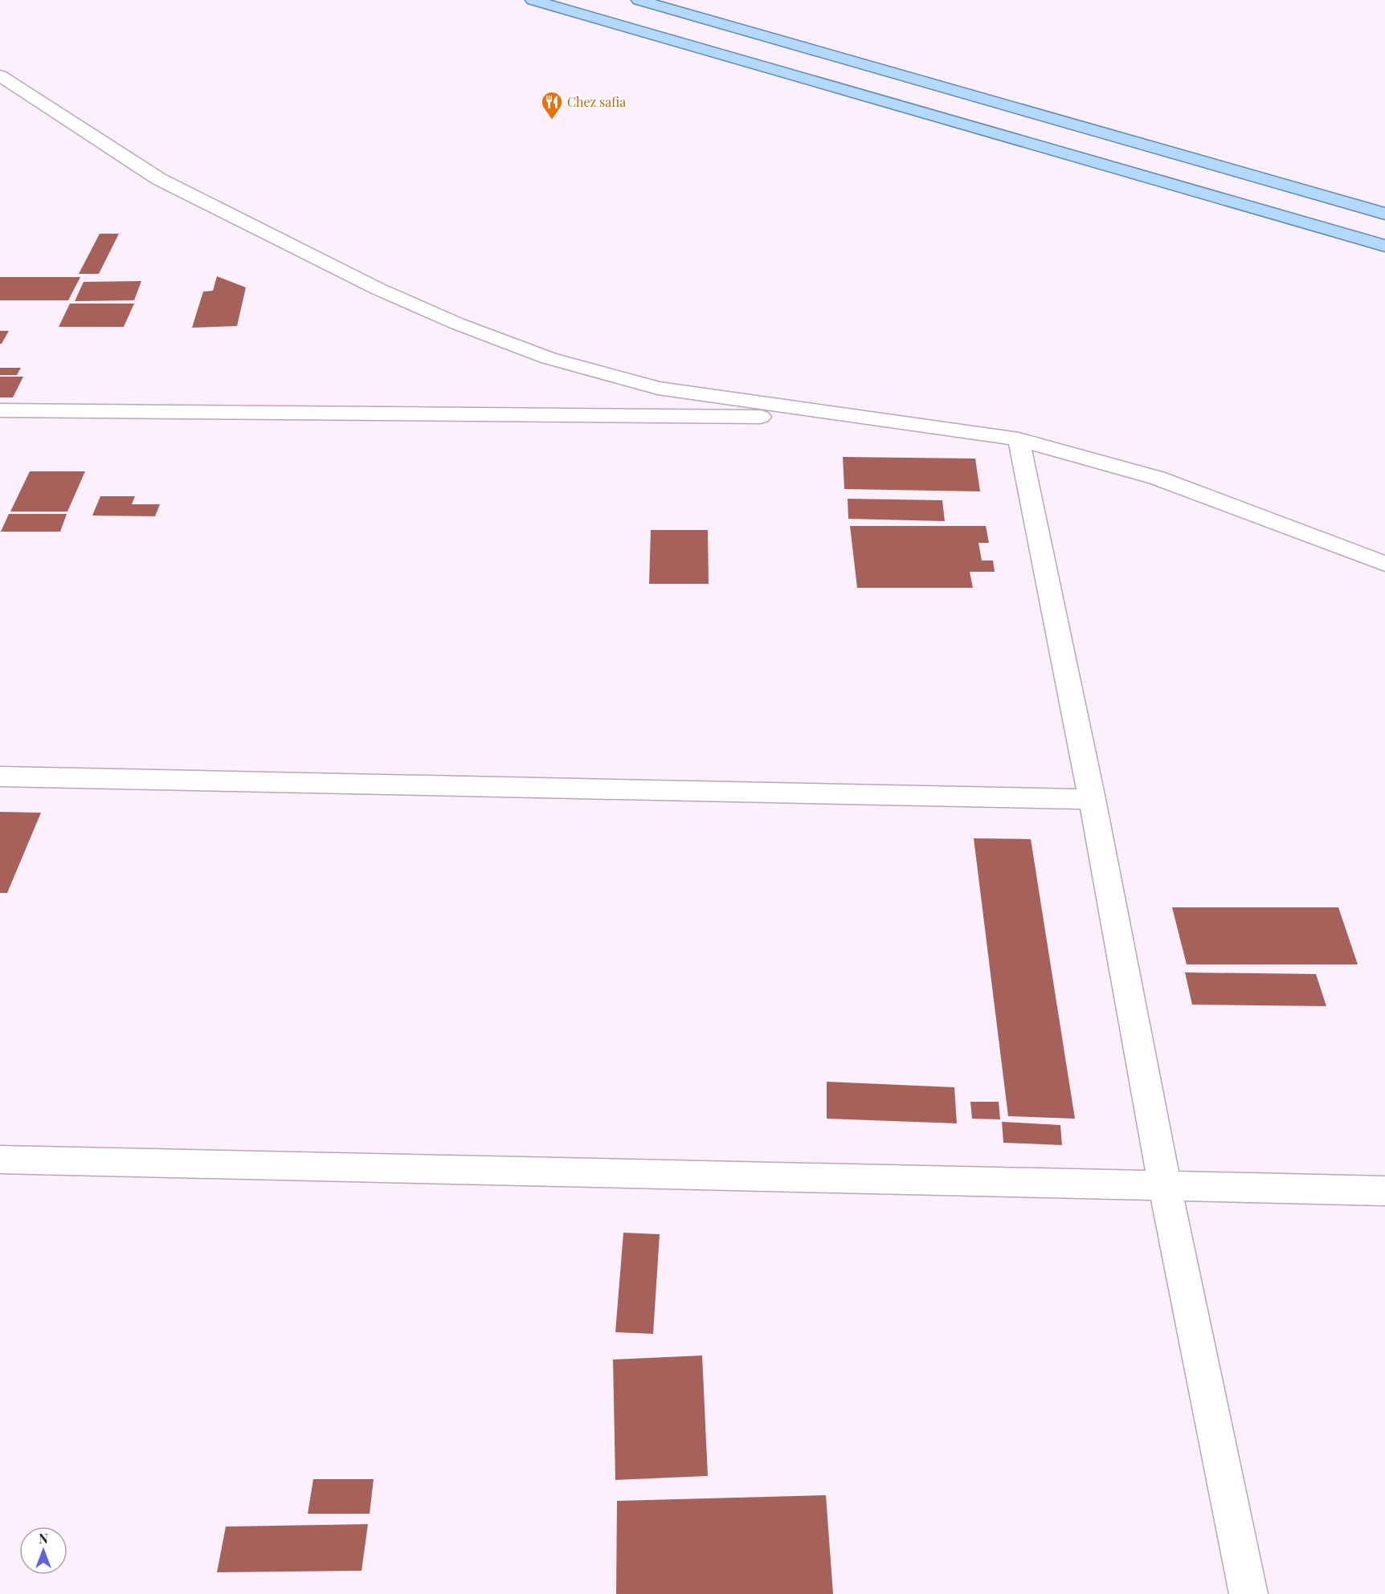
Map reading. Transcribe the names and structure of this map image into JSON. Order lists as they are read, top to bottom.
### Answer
{
  "places": {
    "restaurant": ["Chez safia"]
  },
  "north": "top"
}
